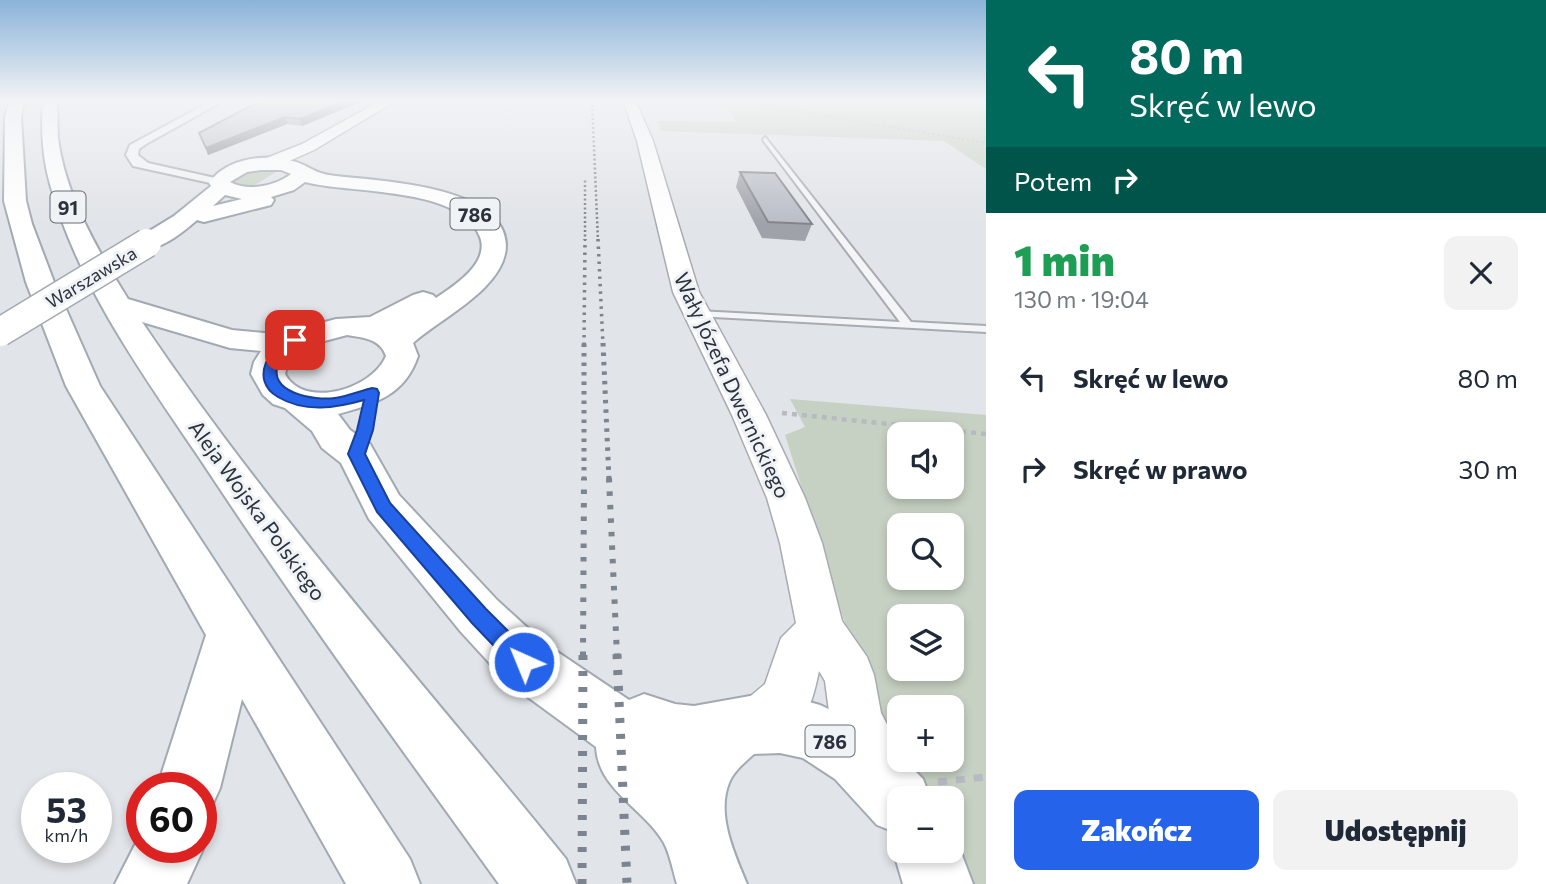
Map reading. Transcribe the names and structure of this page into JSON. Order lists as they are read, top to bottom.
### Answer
{
  "streets": {
    "main road": [
      "91",
      "786",
      "Warszawska",
      "Aleja Wojska Polskiego"
    ],
    "street": ["Wały Józefa Dwernickiego"]
  },
  "page": {
    "turn": ["80 m", "Skręć w lewo"],
    "then": "Potem",
    "heading": ["1 min", "130 m · 19:04"],
    "list": [
      {
        "name": "Skręć w lewo",
        "value": "80 m"
      },
      {
        "name": "Skręć w prawo",
        "value": "30 m"
      }
    ],
    "map_buttons": ["+", "−"],
    "speed": "53 km/h",
    "limit": "60",
    "buttons": ["Zakończ", "Udostępnij"]
  }
}
